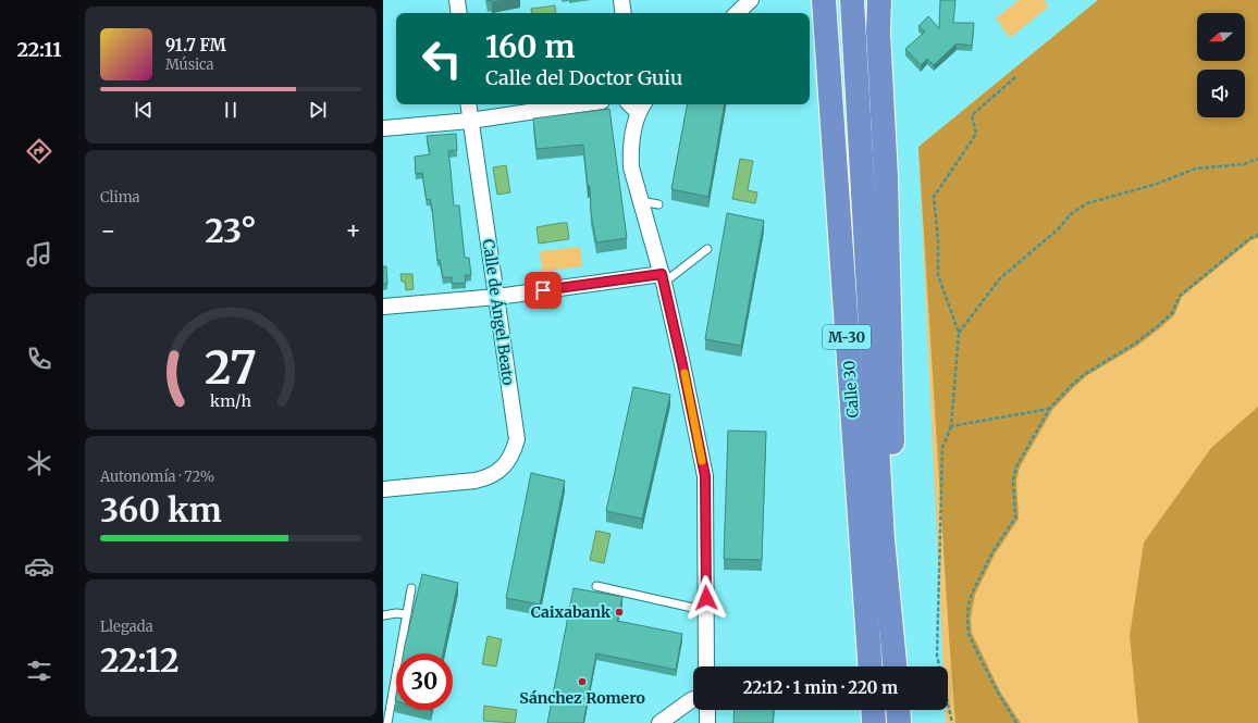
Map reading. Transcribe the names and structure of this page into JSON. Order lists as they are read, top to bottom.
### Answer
{
  "streets": {
    "highway": ["M-30", "Calle 30"],
    "street": ["Calle de Ángel Beato"]
  },
  "places": ["Caixabank", "Sánchez Romero"],
  "north": "left",
  "page": {
    "tabs": "22:11",
    "turn": ["160 m", "Calle del Doctor Guiu"],
    "song": ["91.7 FM", "Música"],
    "tile": [
      "Clima",
      ["Autonomía · 72%", "360 km"],
      ["Llegada", "22:12"]
    ],
    "heat": ["−", "23°", "+"],
    "limit": "30",
    "trip": "22:12 · 1 min · 220 m",
    "gauge": ["27", "km/h"]
  }
}
